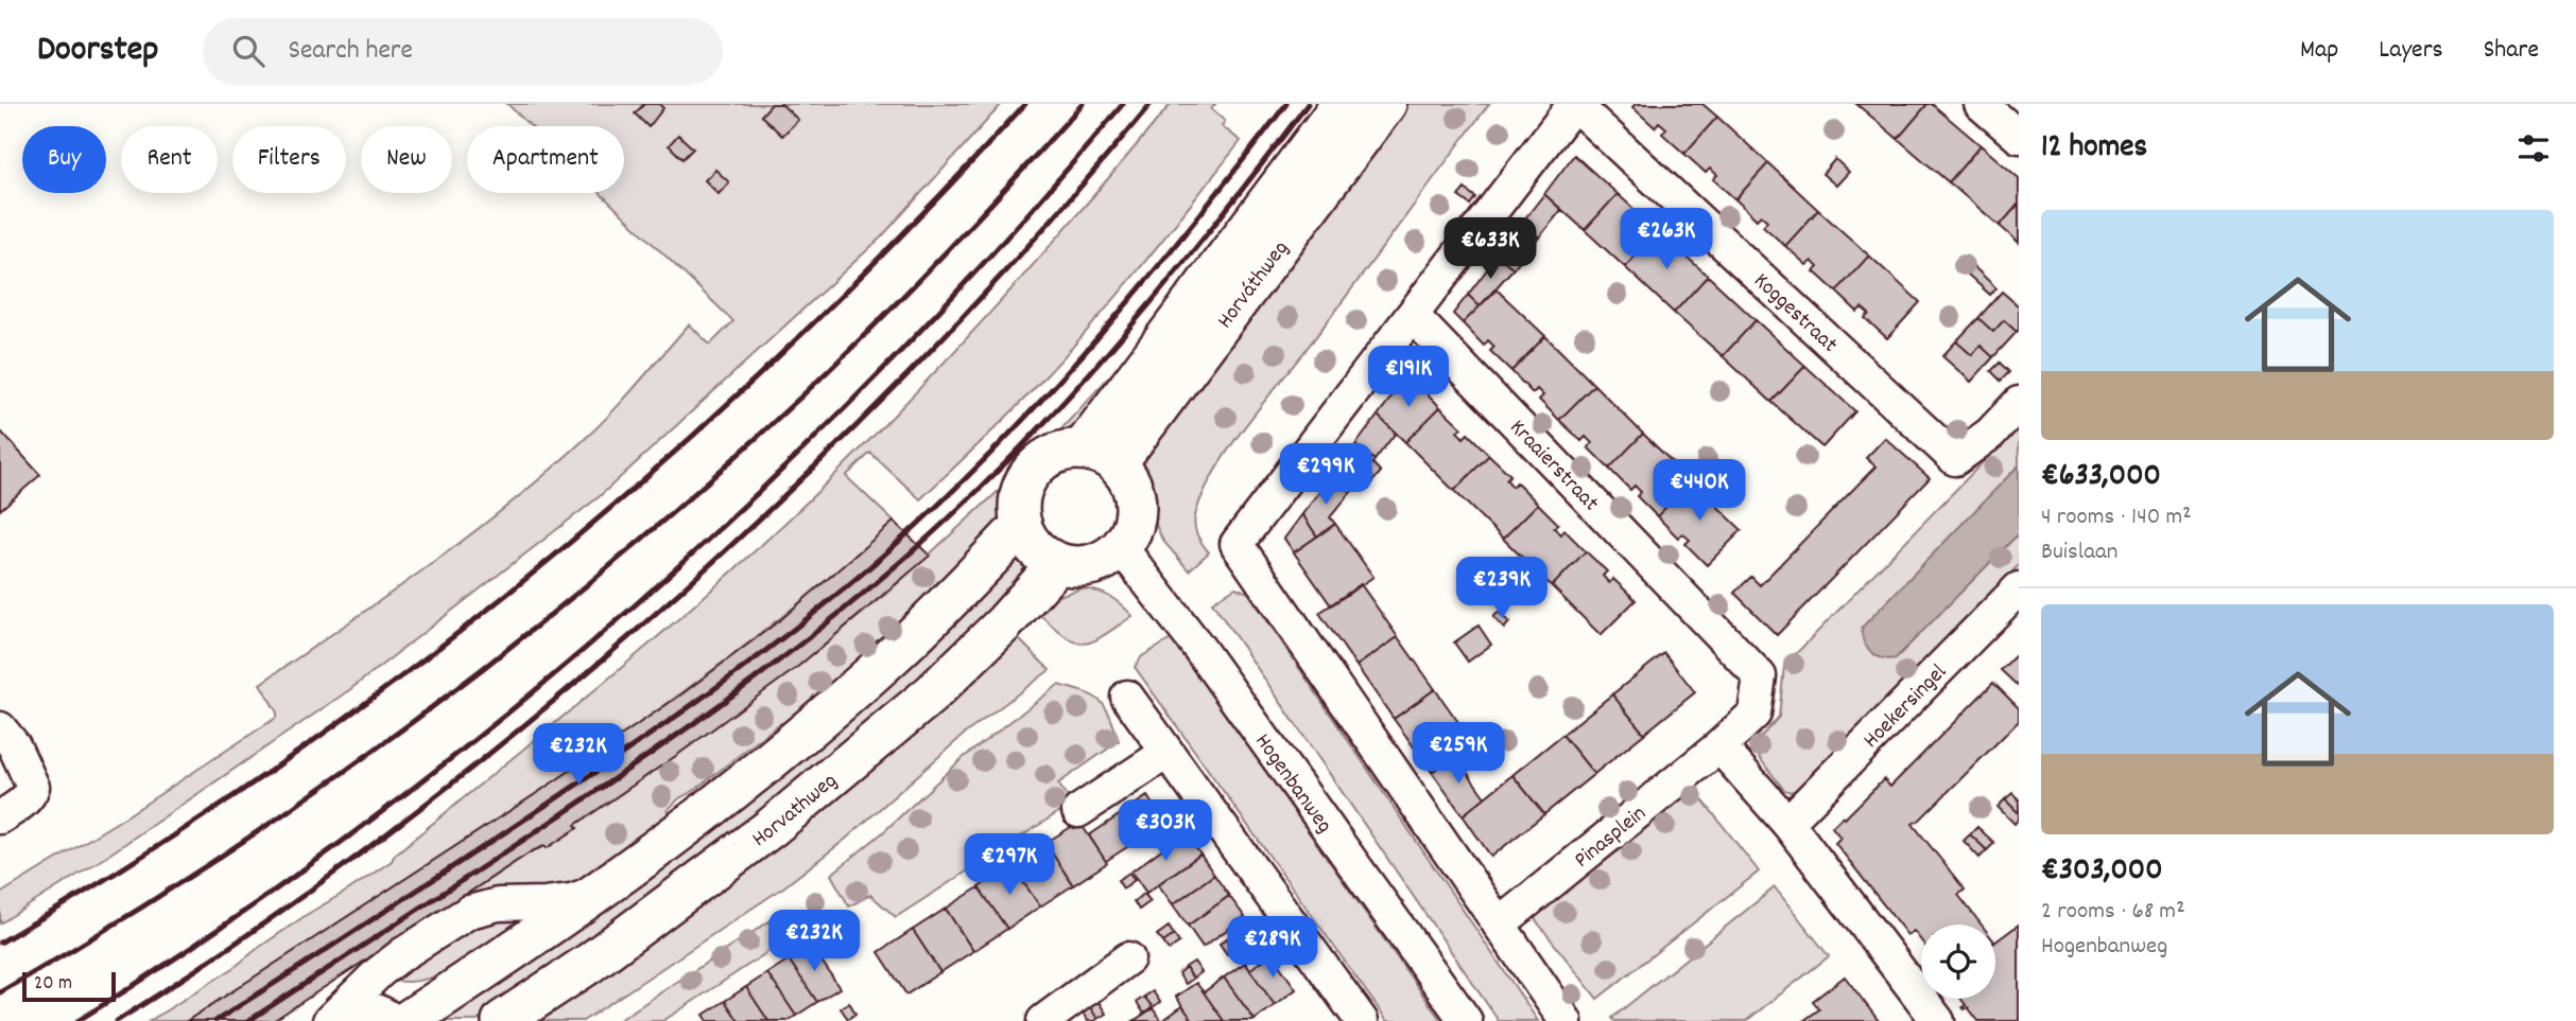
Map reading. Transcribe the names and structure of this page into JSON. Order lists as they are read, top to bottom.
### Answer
{
  "streets": {
    "main road": ["Horváthweg", "Horvathweg"],
    "street": [
      "Koggestraat",
      "Kraaierstraat",
      "Hoekersingel",
      "Hogenbanweg",
      "Pinasplein"
    ]
  },
  "crossings": [
    ["Horváthweg", "Hogenbanweg"],
    ["Horváthweg", "Horvathweg"],
    ["Kraaierstraat", "Pinasplein"],
    ["Hogenbanweg", "Horvathweg"]
  ],
  "scale_bar": "20 m",
  "page": {
    "header": "Doorstep",
    "search": "Search here",
    "nav": ["Map", "Layers", "Share"],
    "heading": "12 homes",
    "chip": [
      "Buy",
      "Rent",
      "Filters",
      "New",
      "Apartment"
    ],
    "list": [
      {
        "name": "€633,000",
        "note": "4 rooms · 140 m² · Buislaan"
      },
      {
        "name": "€303,000",
        "note": "2 rooms · 68 m² · Hogenbanweg"
      }
    ],
    "price": [
      "€263K",
      "€633K",
      "€191K",
      "€299K",
      "€440K",
      "€239K",
      "€259K",
      "€232K",
      "€303K",
      "€297K",
      "€232K",
      "€289K"
    ],
    "scale": "20 m"
  }
}
